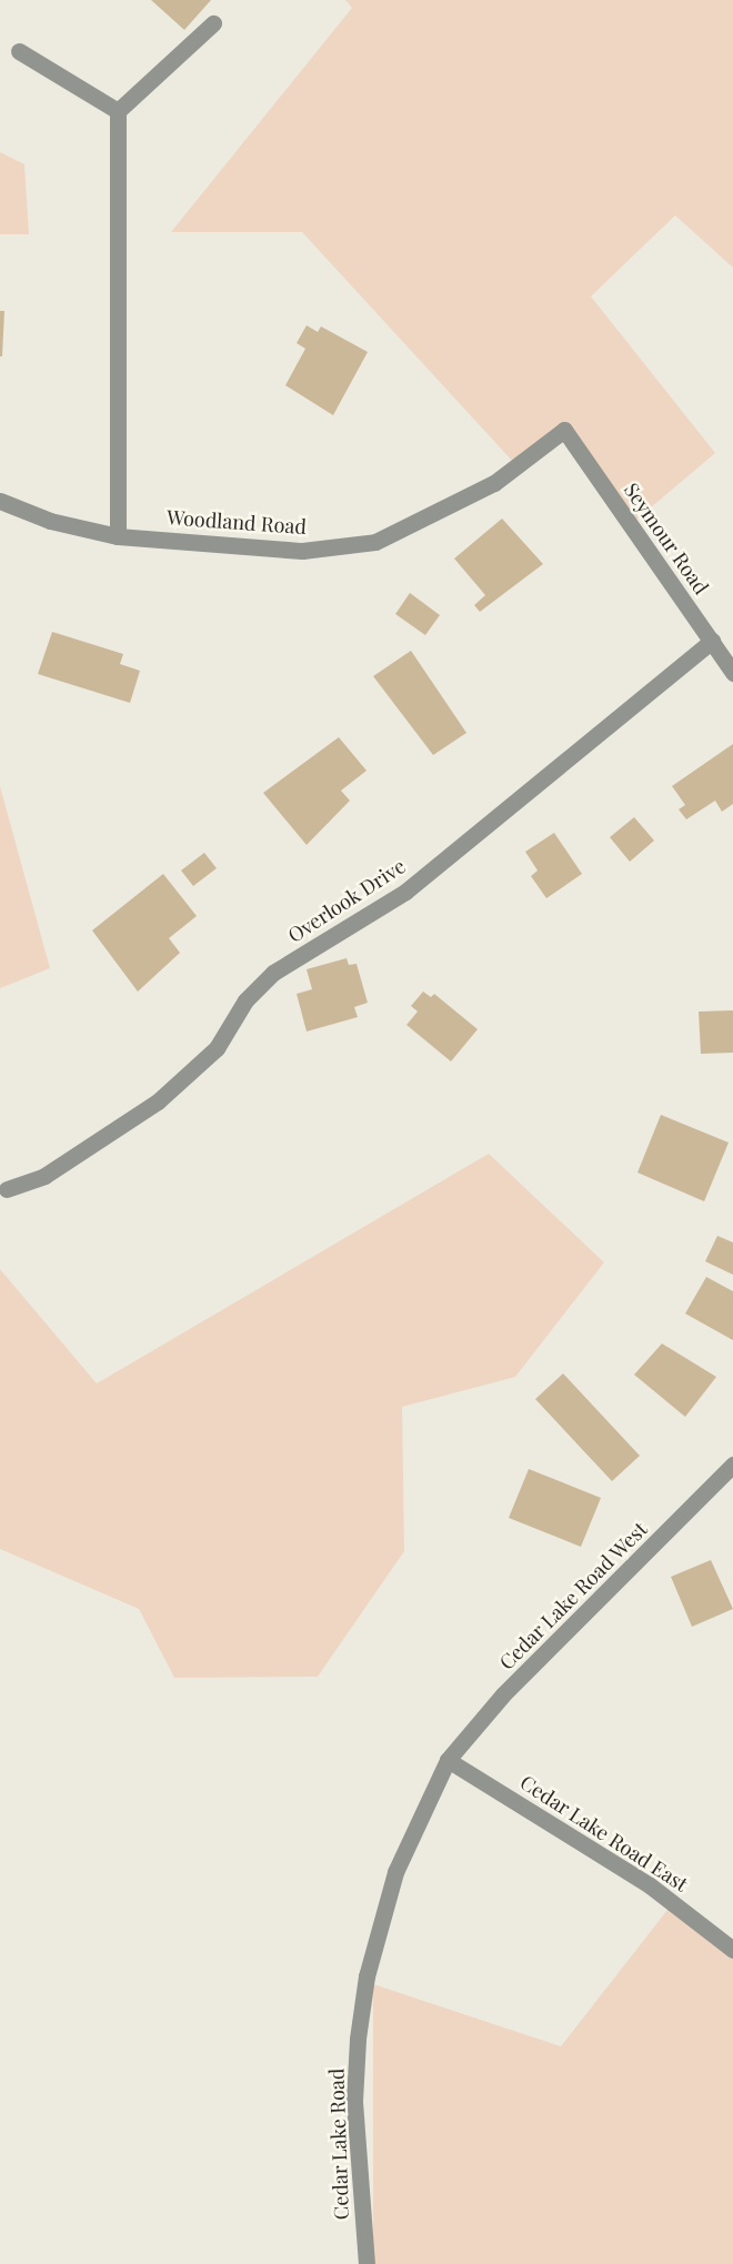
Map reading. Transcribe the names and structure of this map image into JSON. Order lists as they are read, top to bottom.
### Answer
{
  "streets": {
    "street": [
      "Woodland Road",
      "Seymour Road",
      "Overlook Drive",
      "Cedar Lake Road West",
      "Cedar Lake Road East",
      "Cedar Lake Road"
    ]
  },
  "crossings": [
    ["Woodland Road", "Seymour Road"],
    ["Seymour Road", "Overlook Drive"],
    ["Cedar Lake Road West", "Cedar Lake Road East"],
    ["Cedar Lake Road West", "Cedar Lake Road"],
    ["Cedar Lake Road East", "Cedar Lake Road"]
  ]
}
